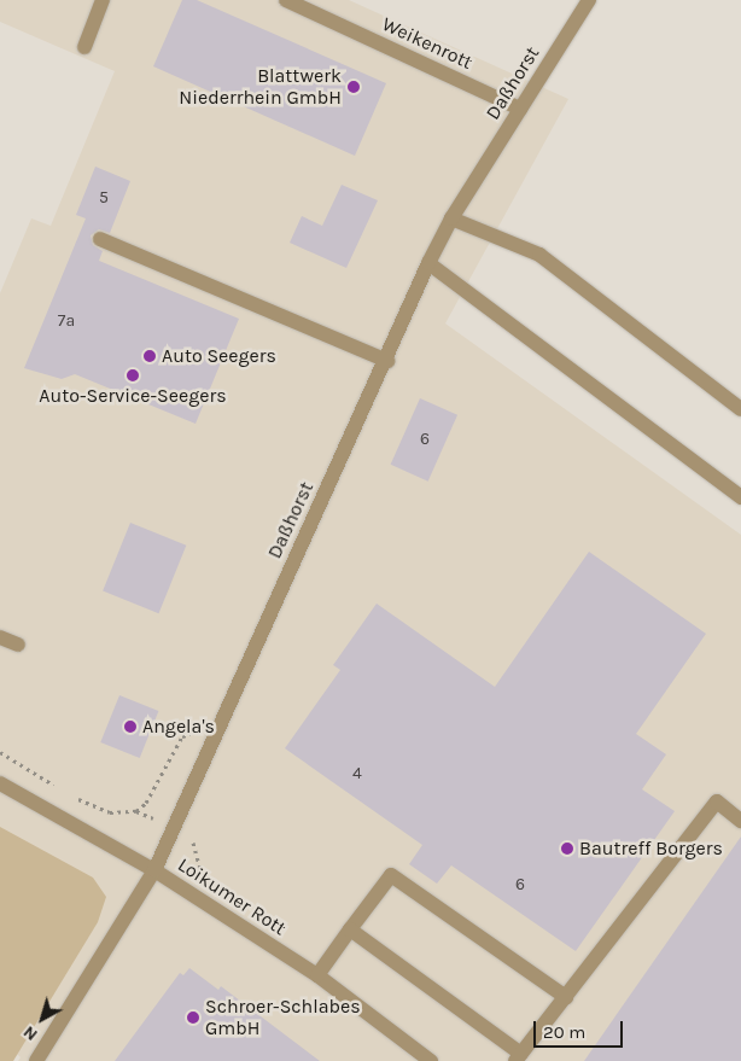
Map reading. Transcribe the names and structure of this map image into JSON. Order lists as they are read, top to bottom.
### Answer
{
  "streets": {
    "street": ["Weikenrott", "Daßhorst", "Loikumer Rott"]
  },
  "crossings": [
    ["Weikenrott", "Daßhorst"],
    ["Daßhorst", "Loikumer Rott"]
  ],
  "places": [
    "Blattwerk Niederrhein GmbH",
    "Auto Seegers",
    "Auto-Service-Seegers",
    "Angela's",
    "Bautreff Borgers",
    "Schroer-Schlabes GmbH"
  ],
  "house_numbers": [
    "5",
    "7a",
    "6",
    "4",
    "6"
  ],
  "scale_bar": "20 m",
  "north": "bottom left"
}
